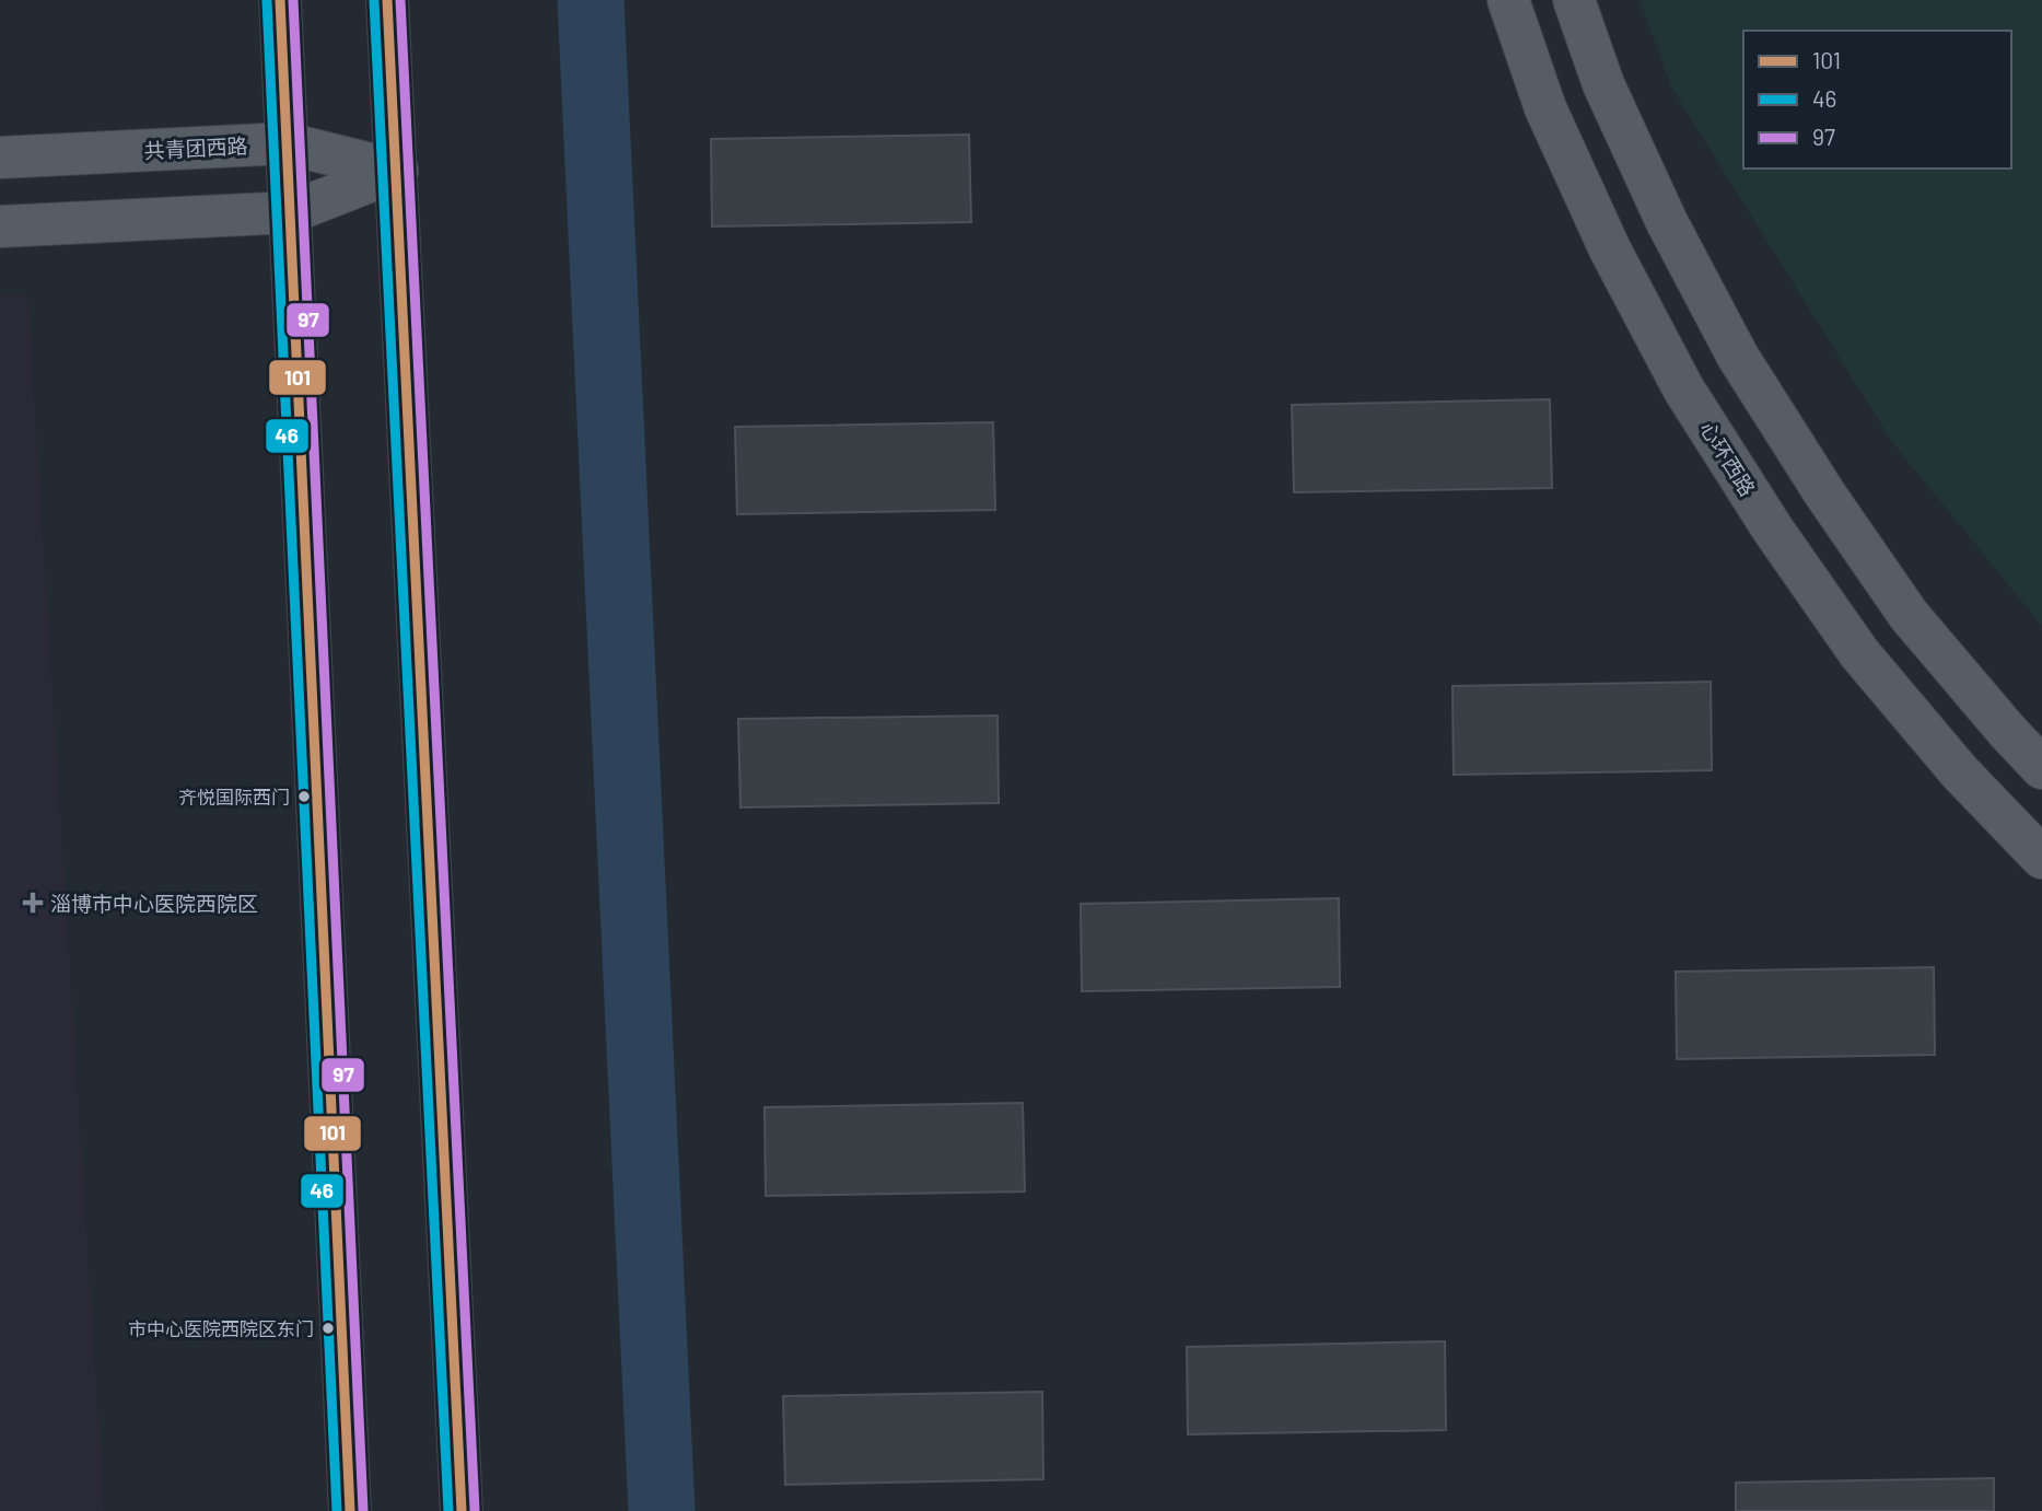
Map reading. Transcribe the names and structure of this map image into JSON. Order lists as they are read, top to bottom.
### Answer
{
  "streets": {
    "main road": ["共青团西路", "心环西路"]
  },
  "places": {
    "other": ["齐悦国际西门", "市中心医院西院区东门"],
    "health": ["淄博市中心医院西院区"]
  },
  "lines": ["transit line 101", "transit line 97", "transit line 46"],
  "legend": ["101", "46", "97"]
}
